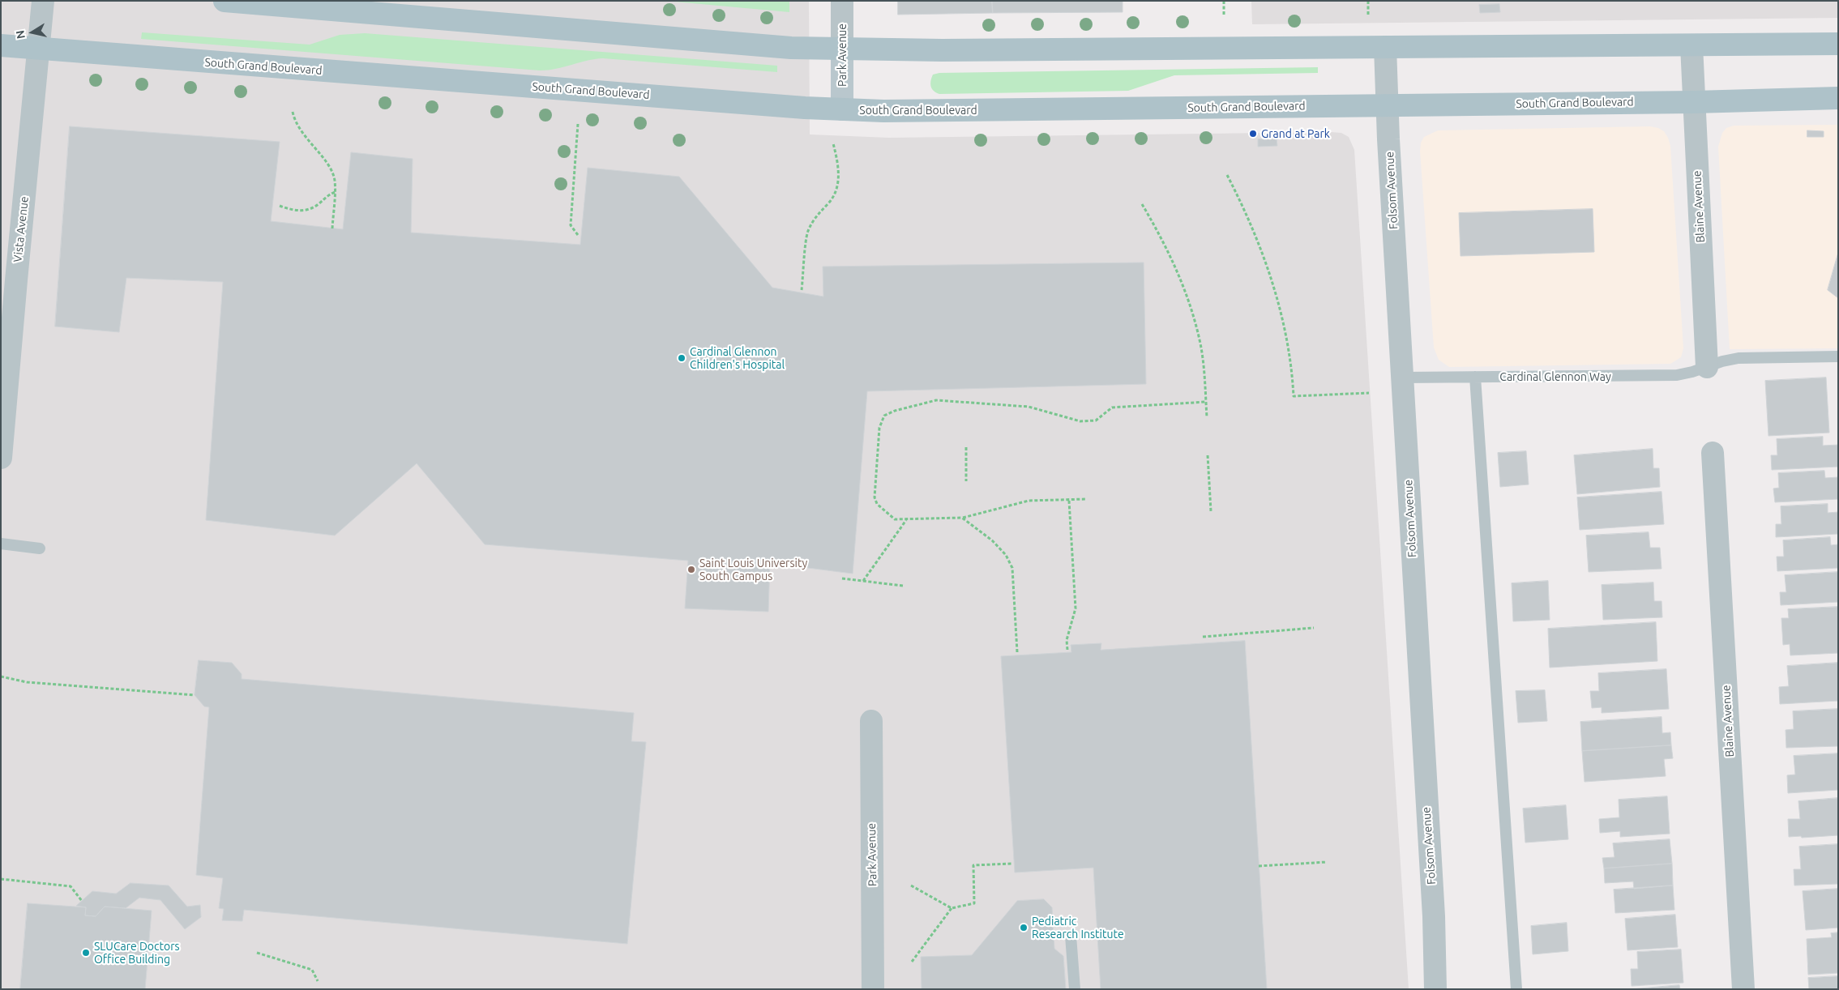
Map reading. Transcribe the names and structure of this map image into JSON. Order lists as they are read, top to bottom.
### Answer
{
  "streets": {
    "main road": ["South Grand Boulevard"],
    "street": [
      "Park Avenue",
      "Folsom Avenue",
      "Blaine Avenue",
      "Vista Avenue"
    ],
    "lane": ["Cardinal Glennon Way"]
  },
  "crossings": [
    ["Park Avenue", "South Grand Boulevard"],
    ["South Grand Boulevard", "Folsom Avenue"],
    ["South Grand Boulevard", "Blaine Avenue"],
    ["South Grand Boulevard", "Vista Avenue"],
    ["Folsom Avenue", "Cardinal Glennon Way"],
    ["Blaine Avenue", "Cardinal Glennon Way"]
  ],
  "places": [
    "Grand at Park",
    "Cardinal Glennon Children's Hospital",
    "Saint Louis University South Campus",
    "Pediatric Research Institute",
    "SLUCare Doctors Office Building"
  ],
  "north": "left"
}
